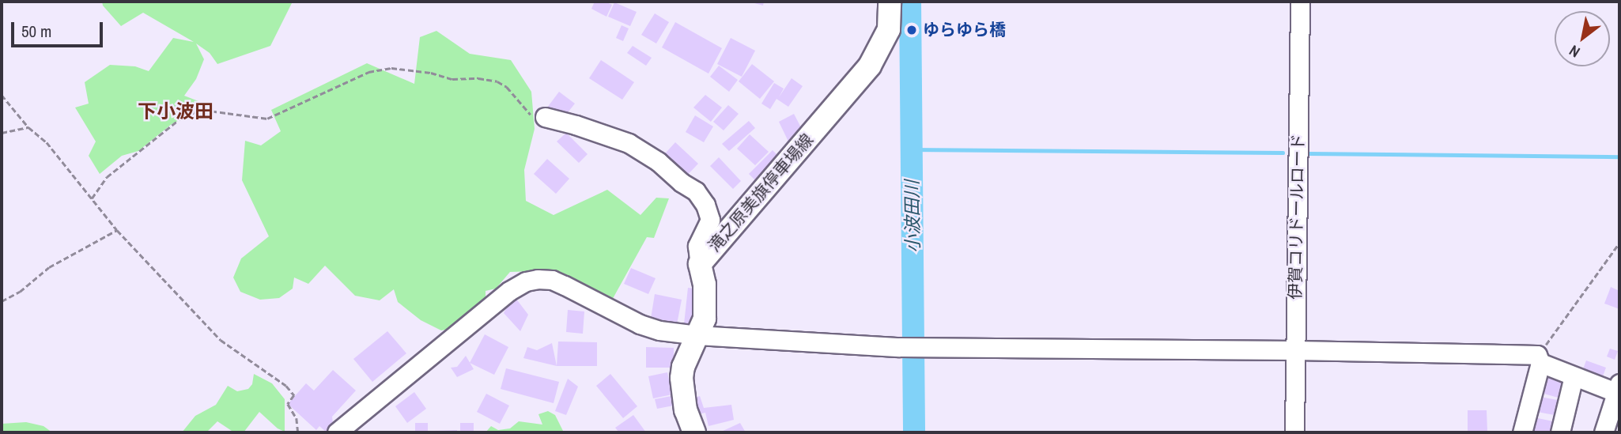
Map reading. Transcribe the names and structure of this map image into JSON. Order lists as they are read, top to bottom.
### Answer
{
  "streets": {
    "main road": ["滝之原美旗停車場線"],
    "street": ["伊賀コリドールロード"]
  },
  "districts": ["下小波田"],
  "water": ["小波田川"],
  "places": ["ゆらゆら橋"],
  "scale_bar": "50 m",
  "north": "bottom left"
}
